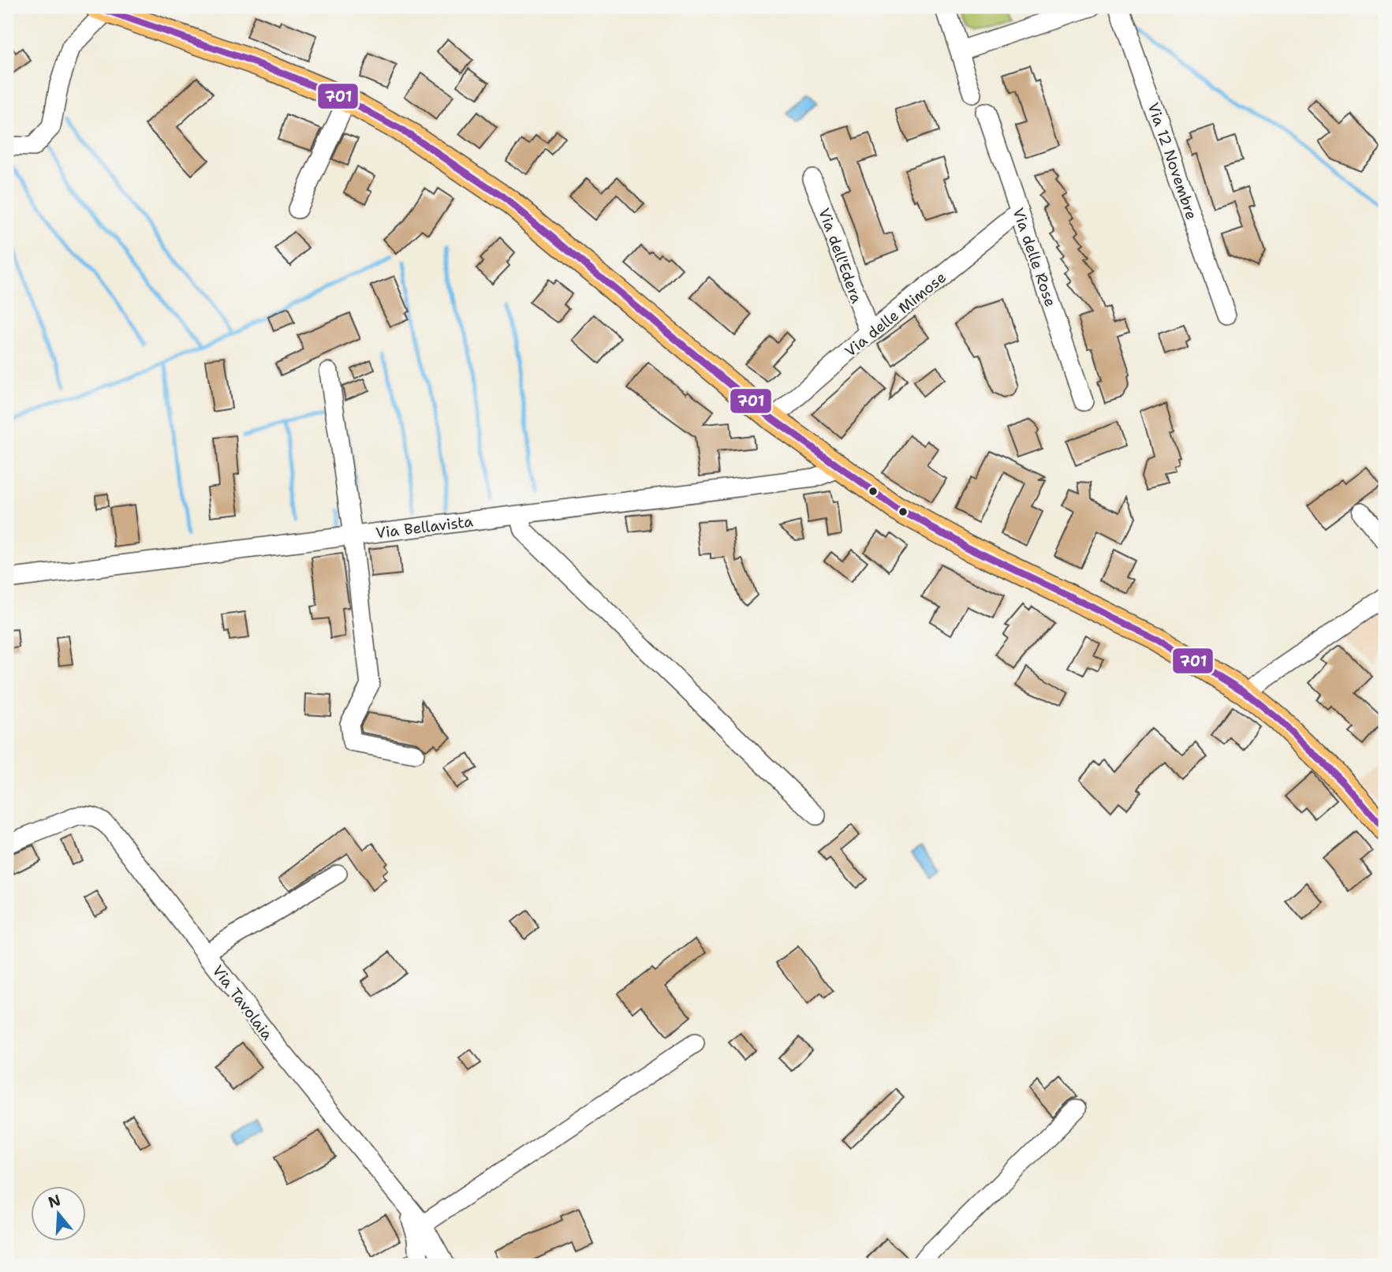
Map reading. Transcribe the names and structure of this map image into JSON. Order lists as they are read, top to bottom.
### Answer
{
  "streets": {
    "street": [
      "Via 12 Novembre",
      "Via dell'Edera",
      "Via delle Rose",
      "Via delle Mimose",
      "Via Bellavista",
      "Via Tavolaia"
    ]
  },
  "crossings": [
    ["Via dell'Edera", "Via delle Mimose"],
    ["Via delle Rose", "Via delle Mimose"]
  ],
  "lines": ["transit line 701"],
  "north": "top"
}
